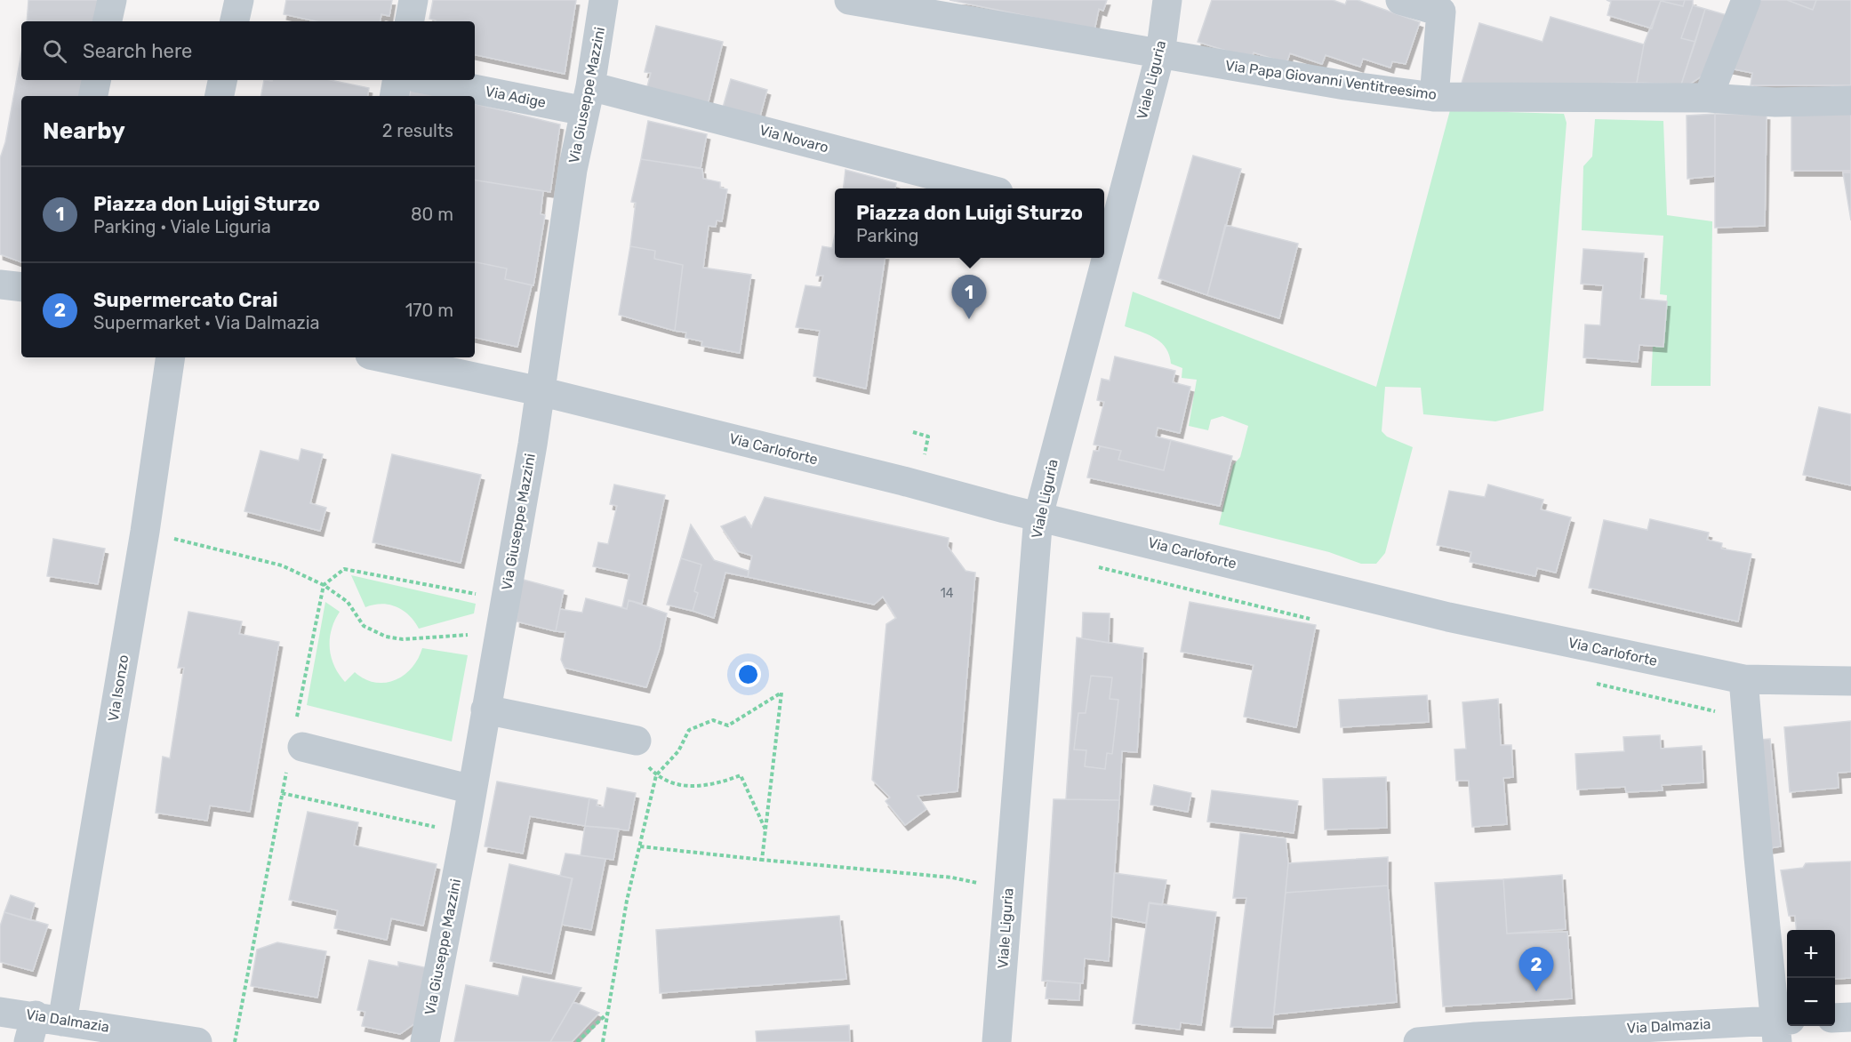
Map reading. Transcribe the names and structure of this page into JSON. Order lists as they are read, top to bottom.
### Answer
{
  "streets": {
    "street": [
      "Viale Liguria",
      "Via Papa Giovanni Ventitreesimo",
      "Via Giuseppe Mazzini",
      "Via Adige",
      "Via Novaro",
      "Via Carloforte",
      "Via Isonzo",
      "Via Dalmazia"
    ]
  },
  "crossings": [
    ["Viale Liguria", "Via Papa Giovanni Ventitreesimo"],
    ["Viale Liguria", "Via Carloforte"],
    ["Via Giuseppe Mazzini", "Via Adige"],
    ["Via Giuseppe Mazzini", "Via Novaro"],
    ["Via Giuseppe Mazzini", "Via Carloforte"],
    ["Via Adige", "Via Novaro"],
    ["Via Isonzo", "Via Dalmazia"]
  ],
  "house_numbers": ["14"],
  "page": {
    "search": "Search here",
    "heading": ["Nearby", "2 results"],
    "list": [
      {
        "mark": "1",
        "name": "Piazza don Luigi Sturzo",
        "note": "Parking · Viale Liguria",
        "value": "80 m"
      },
      {
        "mark": "2",
        "name": "Supermercato Crai",
        "note": "Supermarket · Via Dalmazia",
        "value": "170 m"
      }
    ],
    "popup": ["Piazza don Luigi Sturzo", "Parking"],
    "pins": ["1", "2"],
    "map_buttons": ["+", "−"]
  }
}
